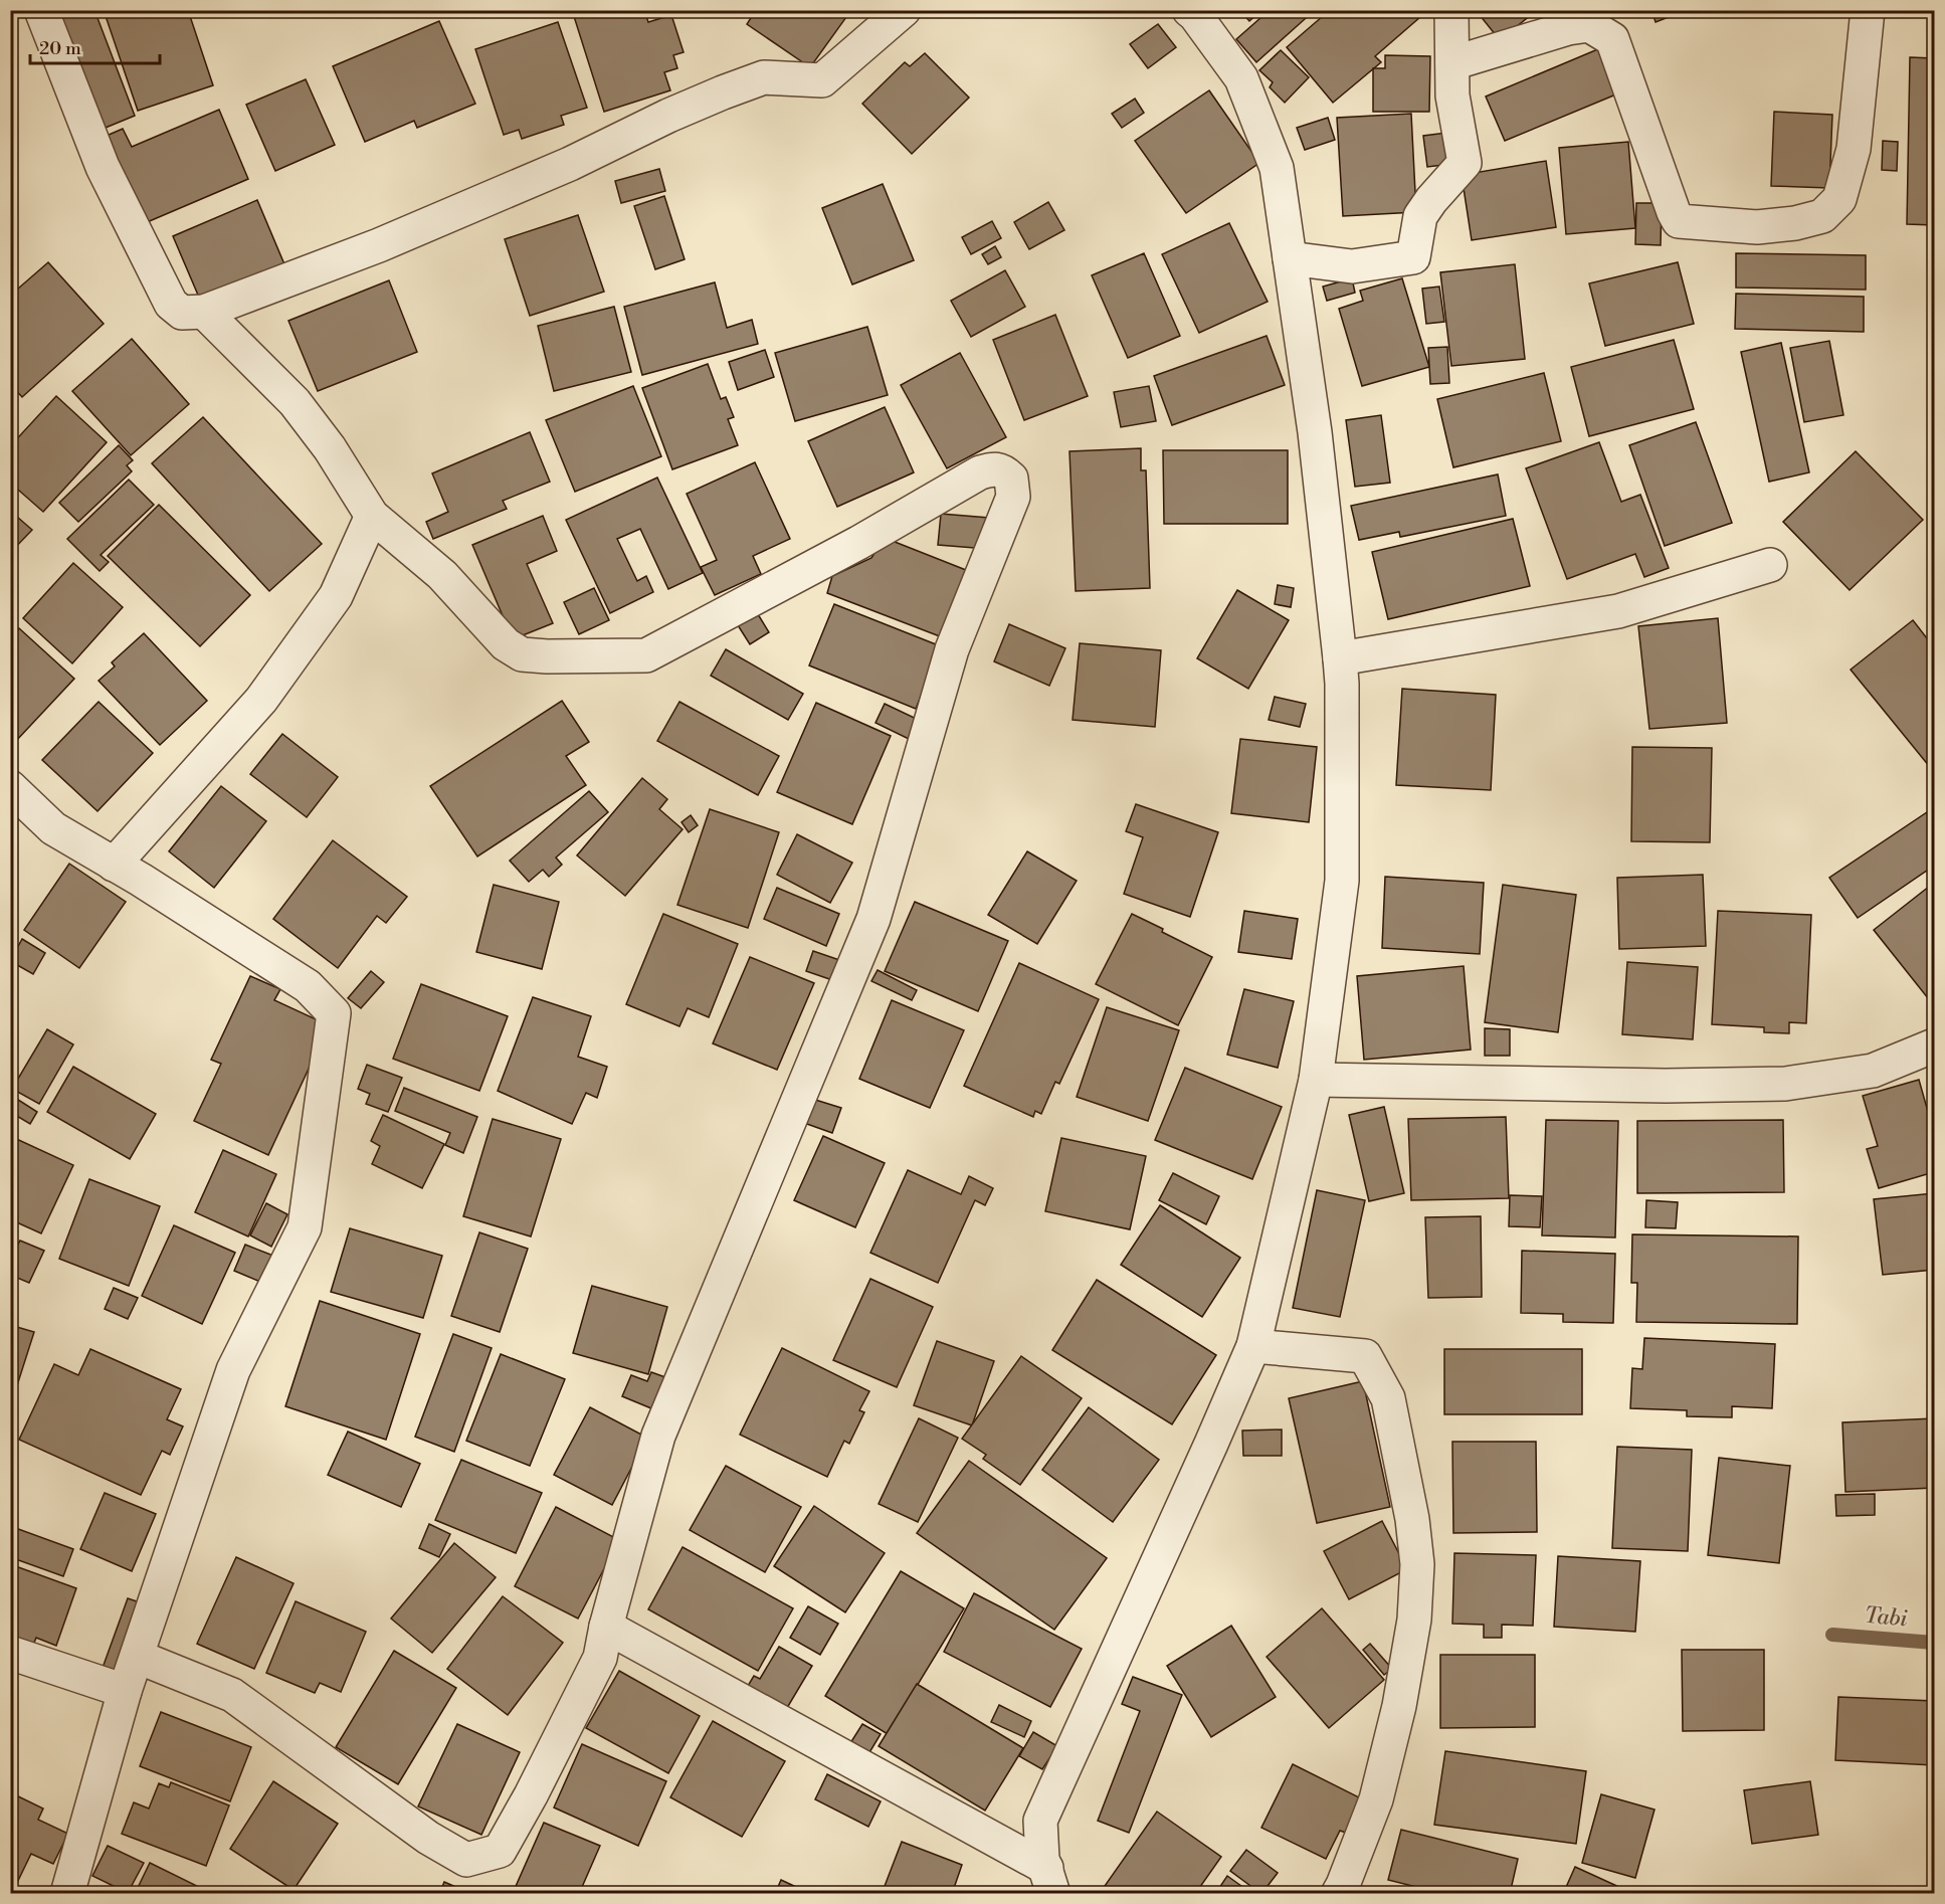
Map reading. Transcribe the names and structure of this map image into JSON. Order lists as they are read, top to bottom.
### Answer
{
  "water": ["Tabi"],
  "scale_bar": "20 m"
}
